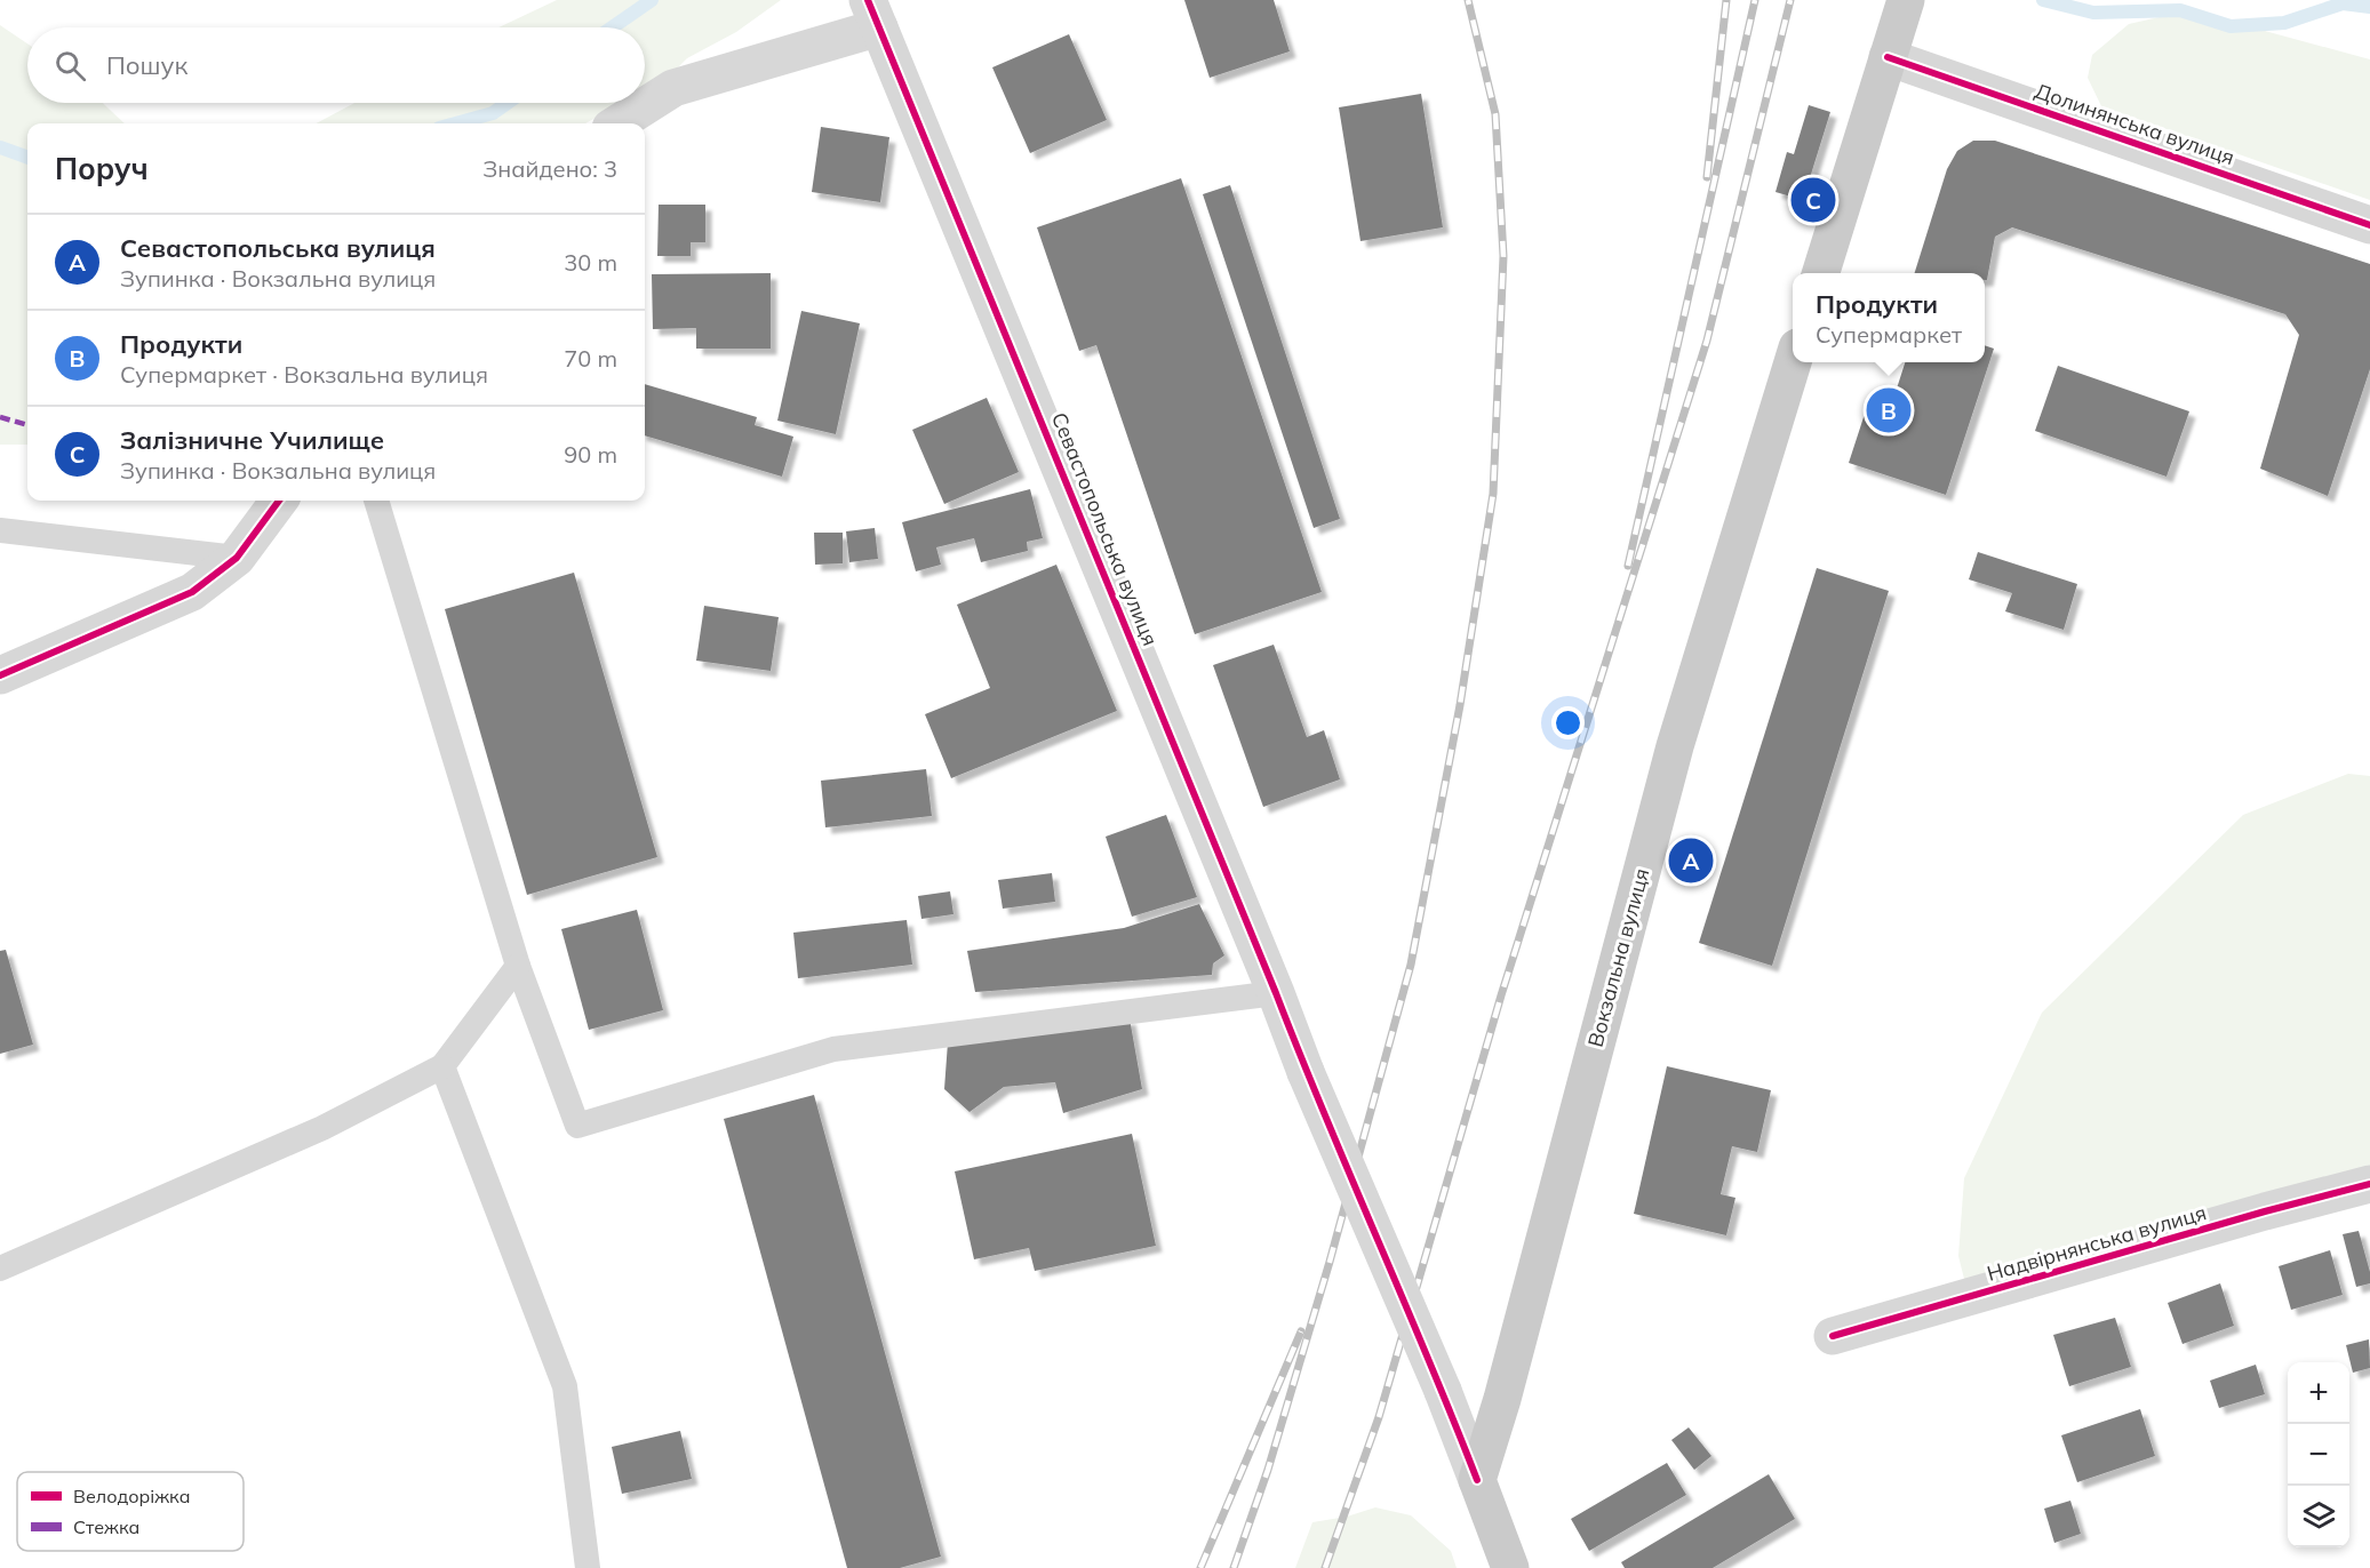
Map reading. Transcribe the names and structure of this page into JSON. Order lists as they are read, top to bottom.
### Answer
{
  "streets": {
    "main road": ["Вокзальна вулиця"],
    "street": ["Долинянська вулиця", "Севастопольська вулиця", "Надвірнянська вулиця"]
  },
  "crossings": [
    ["Севастопольська вулиця", "Вокзальна вулиця"]
  ],
  "legend": ["Велодоріжка", "Стежка"],
  "page": {
    "search": "Пошук",
    "heading": ["Поруч", "Знайдено: 3"],
    "pins": ["C", "B", "A"],
    "list": [
      {
        "mark": "A",
        "name": "Севастопольська вулиця",
        "note": "Зупинка · Вокзальна вулиця",
        "value": "30 m"
      },
      {
        "mark": "B",
        "name": "Продукти",
        "note": "Супермаркет · Вокзальна вулиця",
        "value": "70 m"
      },
      {
        "mark": "C",
        "name": "Залізничне Училище",
        "note": "Зупинка · Вокзальна вулиця",
        "value": "90 m"
      }
    ],
    "popup": ["Продукти", "Супермаркет"],
    "map_buttons": ["+", "−"]
  }
}
